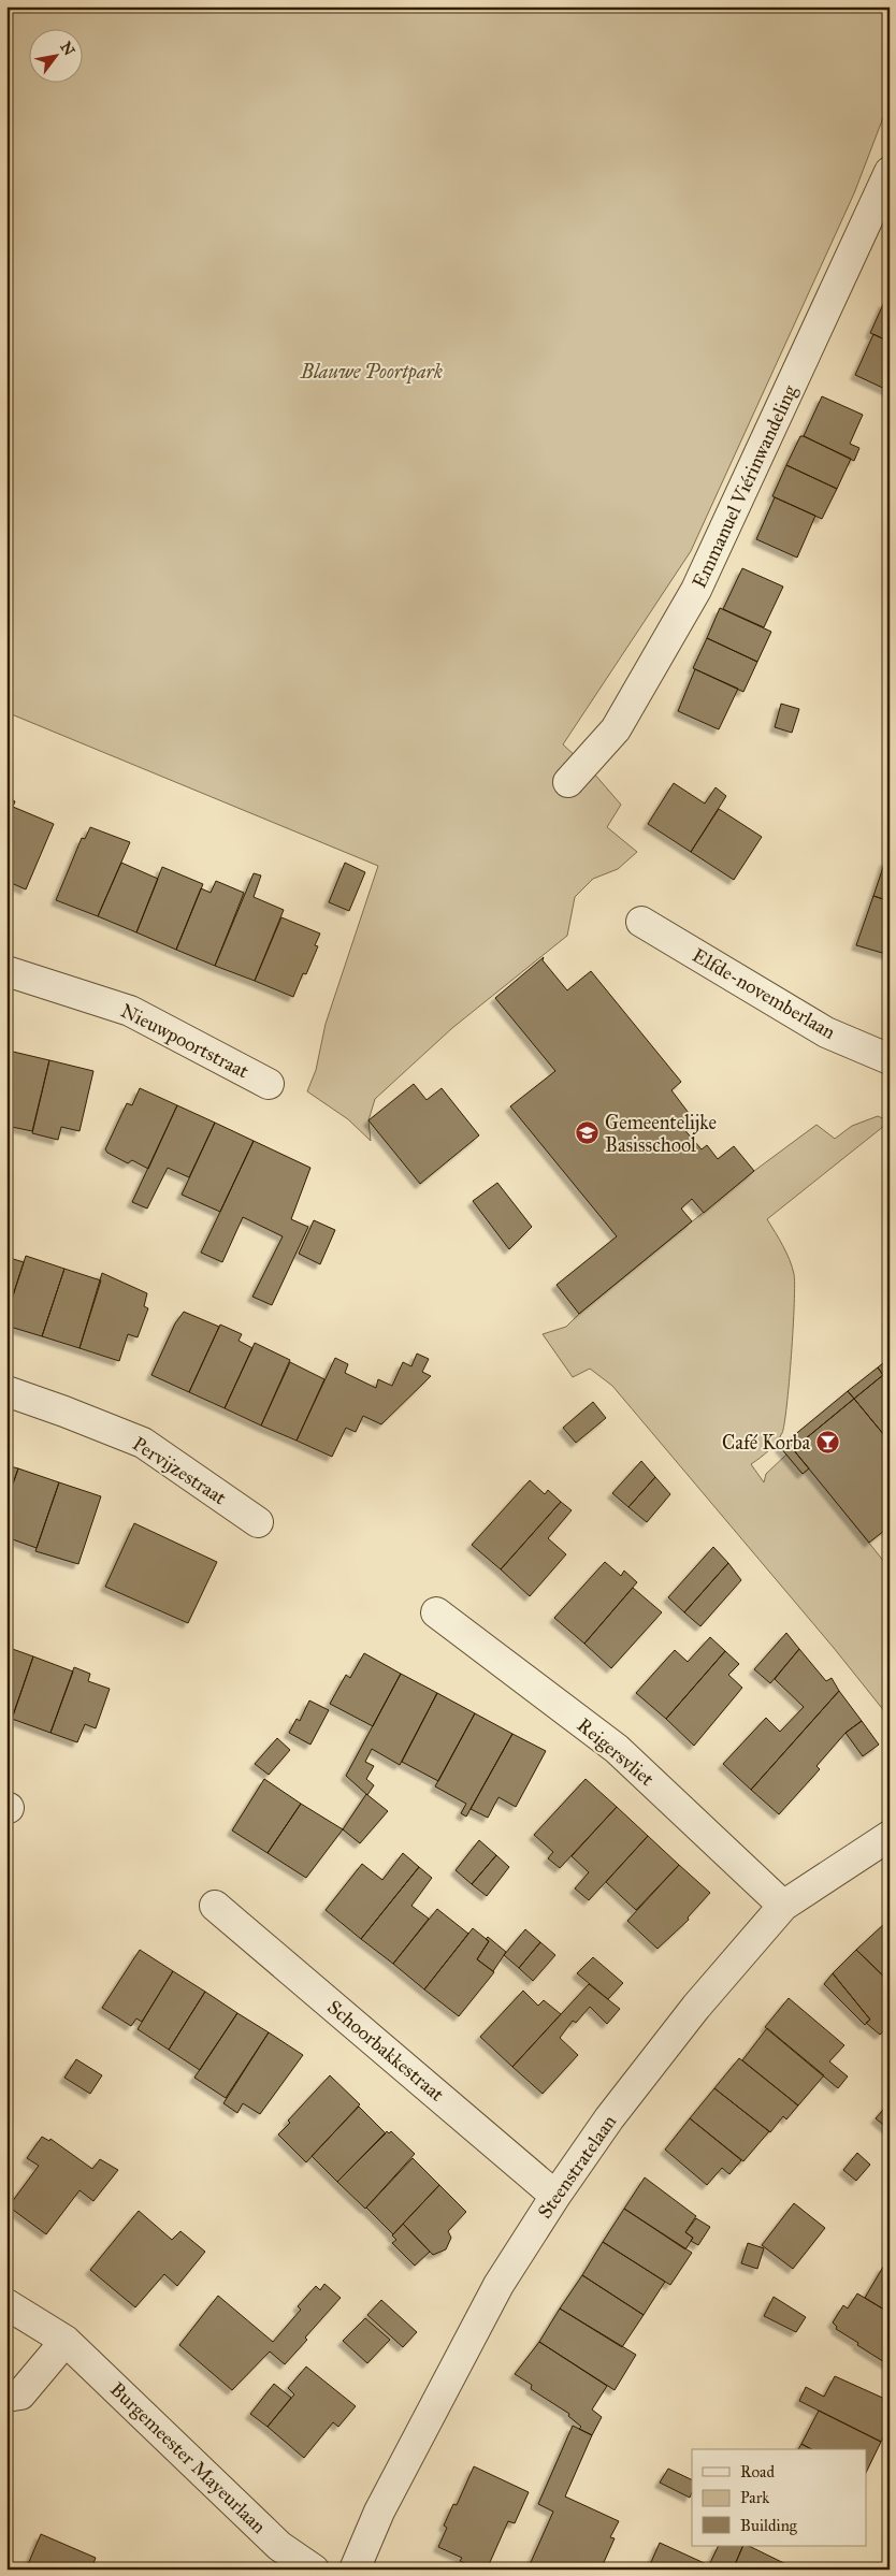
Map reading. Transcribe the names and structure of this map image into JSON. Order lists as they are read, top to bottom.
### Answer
{
  "streets": {
    "street": [
      "Emmanuel Viérinwandeling",
      "Elfde-novemberlaan",
      "Nieuwpoortstraat",
      "Pervijzestraat",
      "Reigersvliet",
      "Schoorbakkestraat",
      "Steenstratelaan",
      "Burgemeester Mayeurlaan"
    ]
  },
  "crossings": [
    ["Reigersvliet", "Steenstratelaan"],
    ["Schoorbakkestraat", "Steenstratelaan"]
  ],
  "parks": ["Blauwe Poortpark"],
  "places": {
    "school or university": ["Gemeentelijke Basisschool"],
    "bar": ["Café Korba"]
  },
  "legend": ["Road", "Park", "Building"],
  "north": "top right"
}
